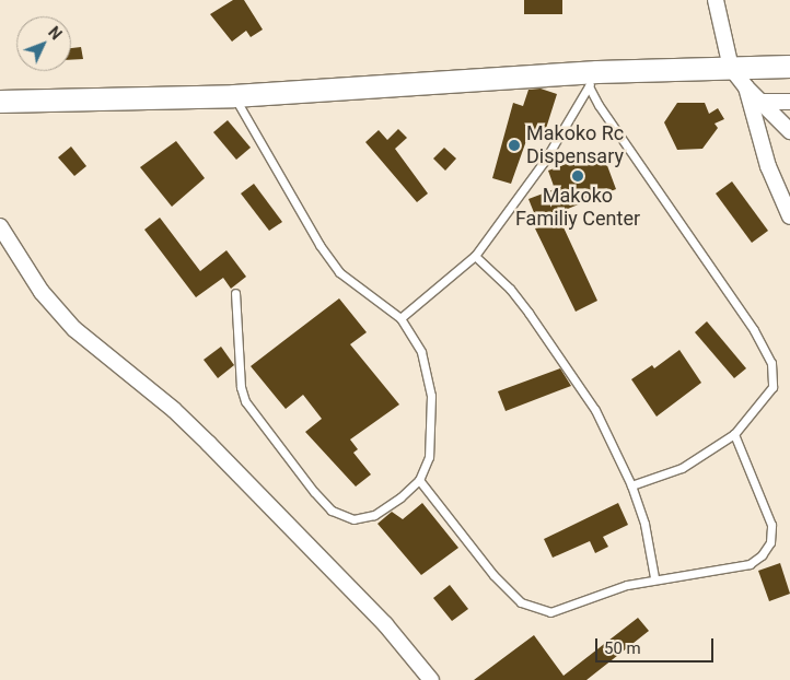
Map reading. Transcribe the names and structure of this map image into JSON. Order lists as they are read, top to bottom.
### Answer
{
  "places": ["Makoko Rc Dispensary", "Makoko Familiy Center"],
  "scale_bar": "50 m",
  "north": "top right"
}
